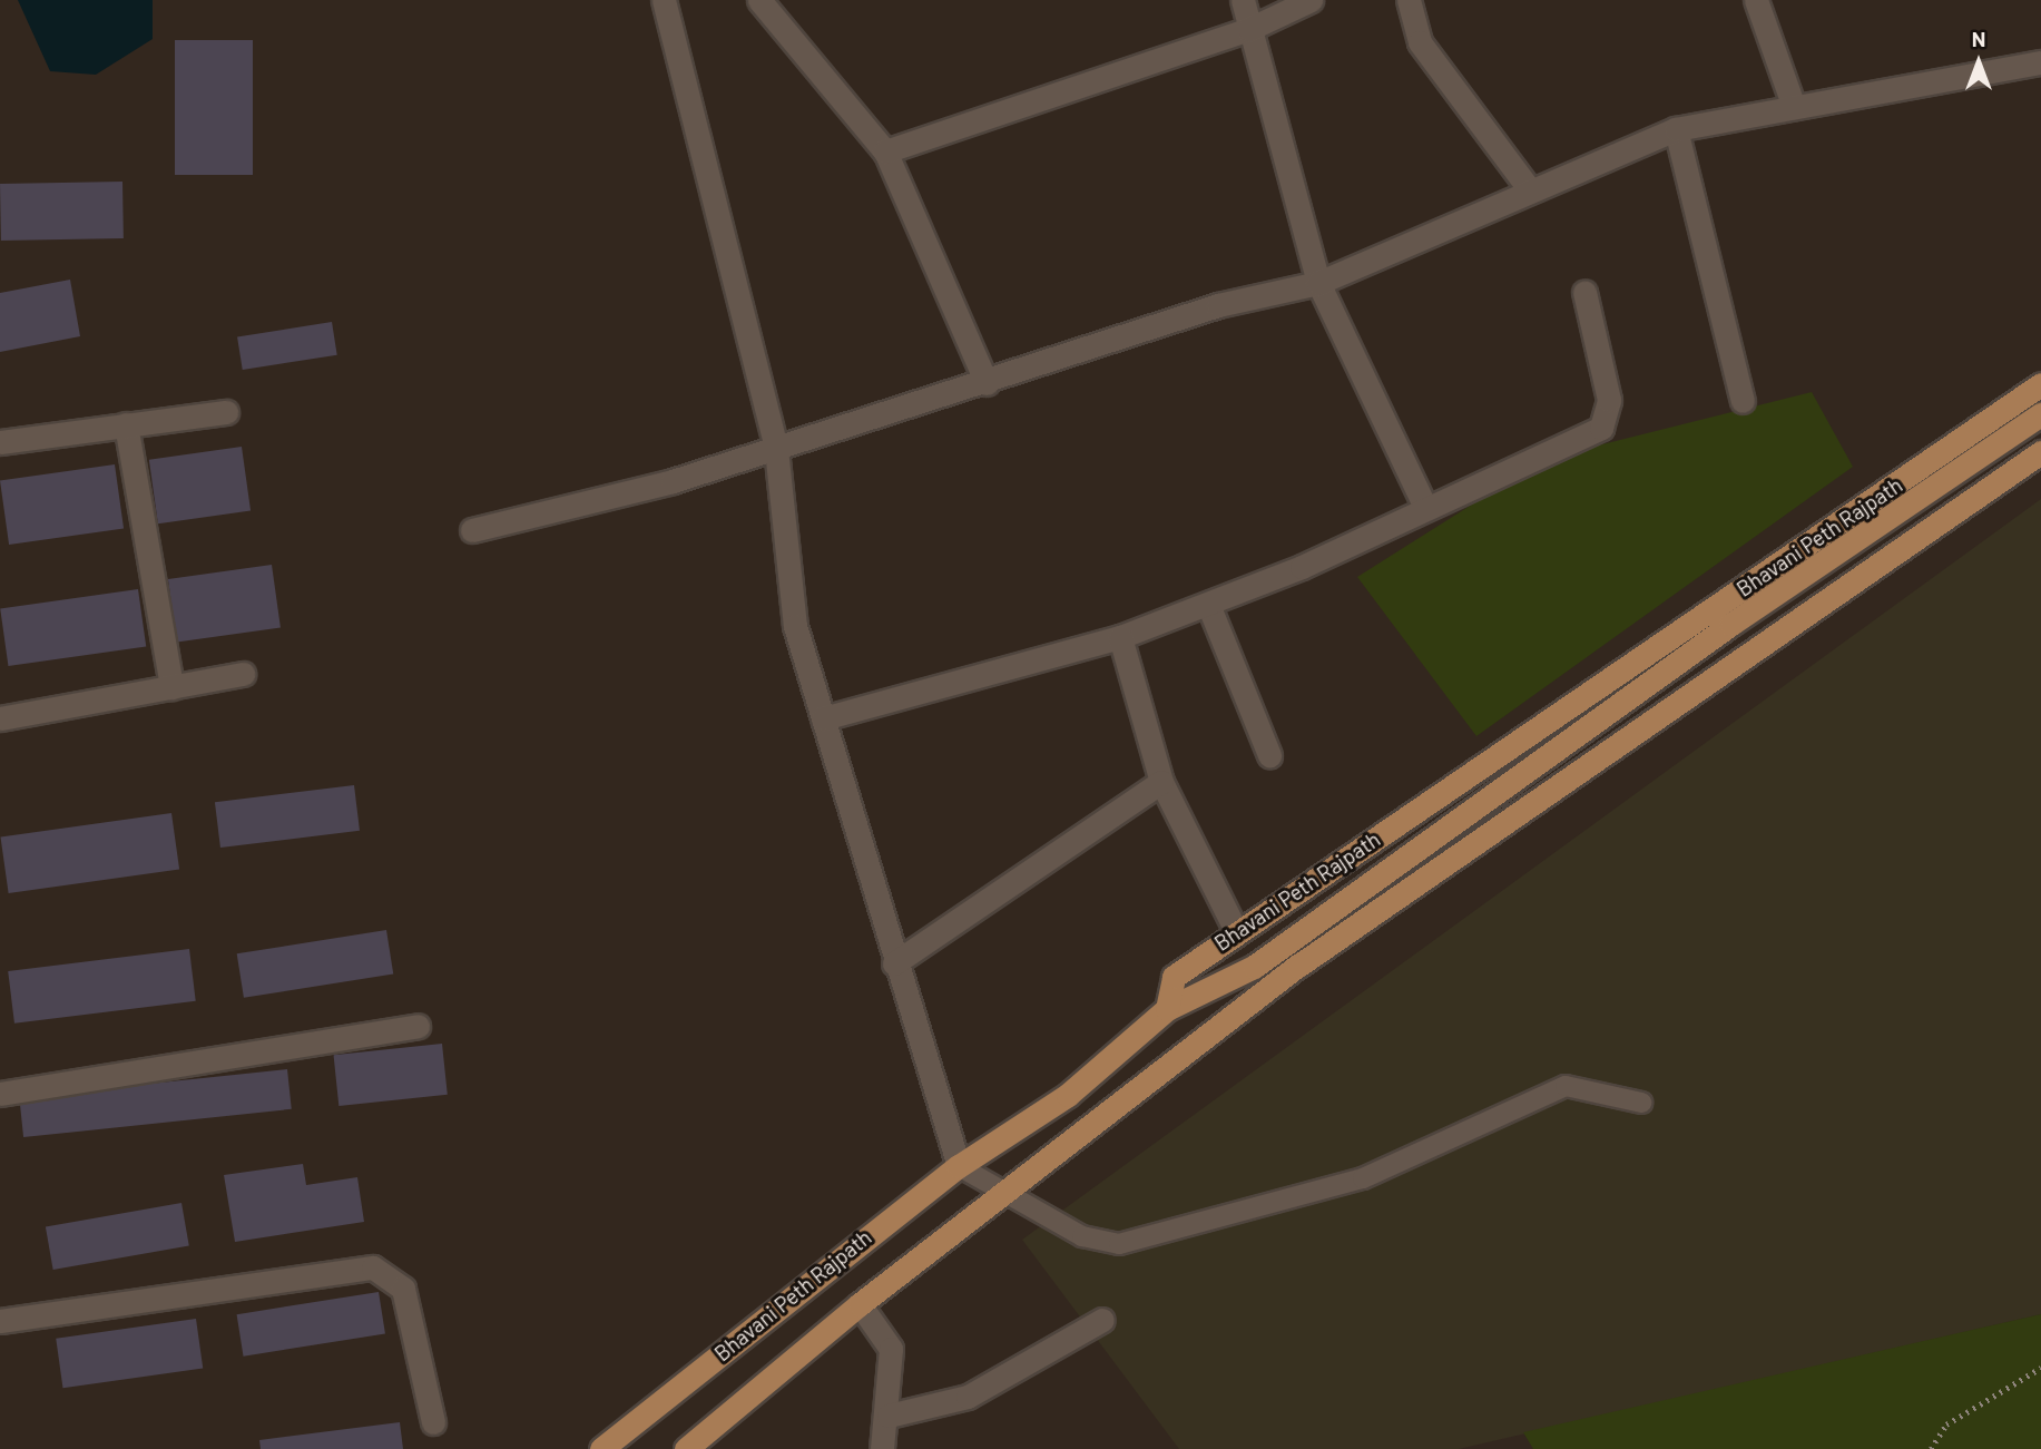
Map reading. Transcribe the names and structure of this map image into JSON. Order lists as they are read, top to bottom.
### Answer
{
  "streets": {
    "main road": ["Bhavani Peth Rajpath"]
  },
  "north": "top"
}
